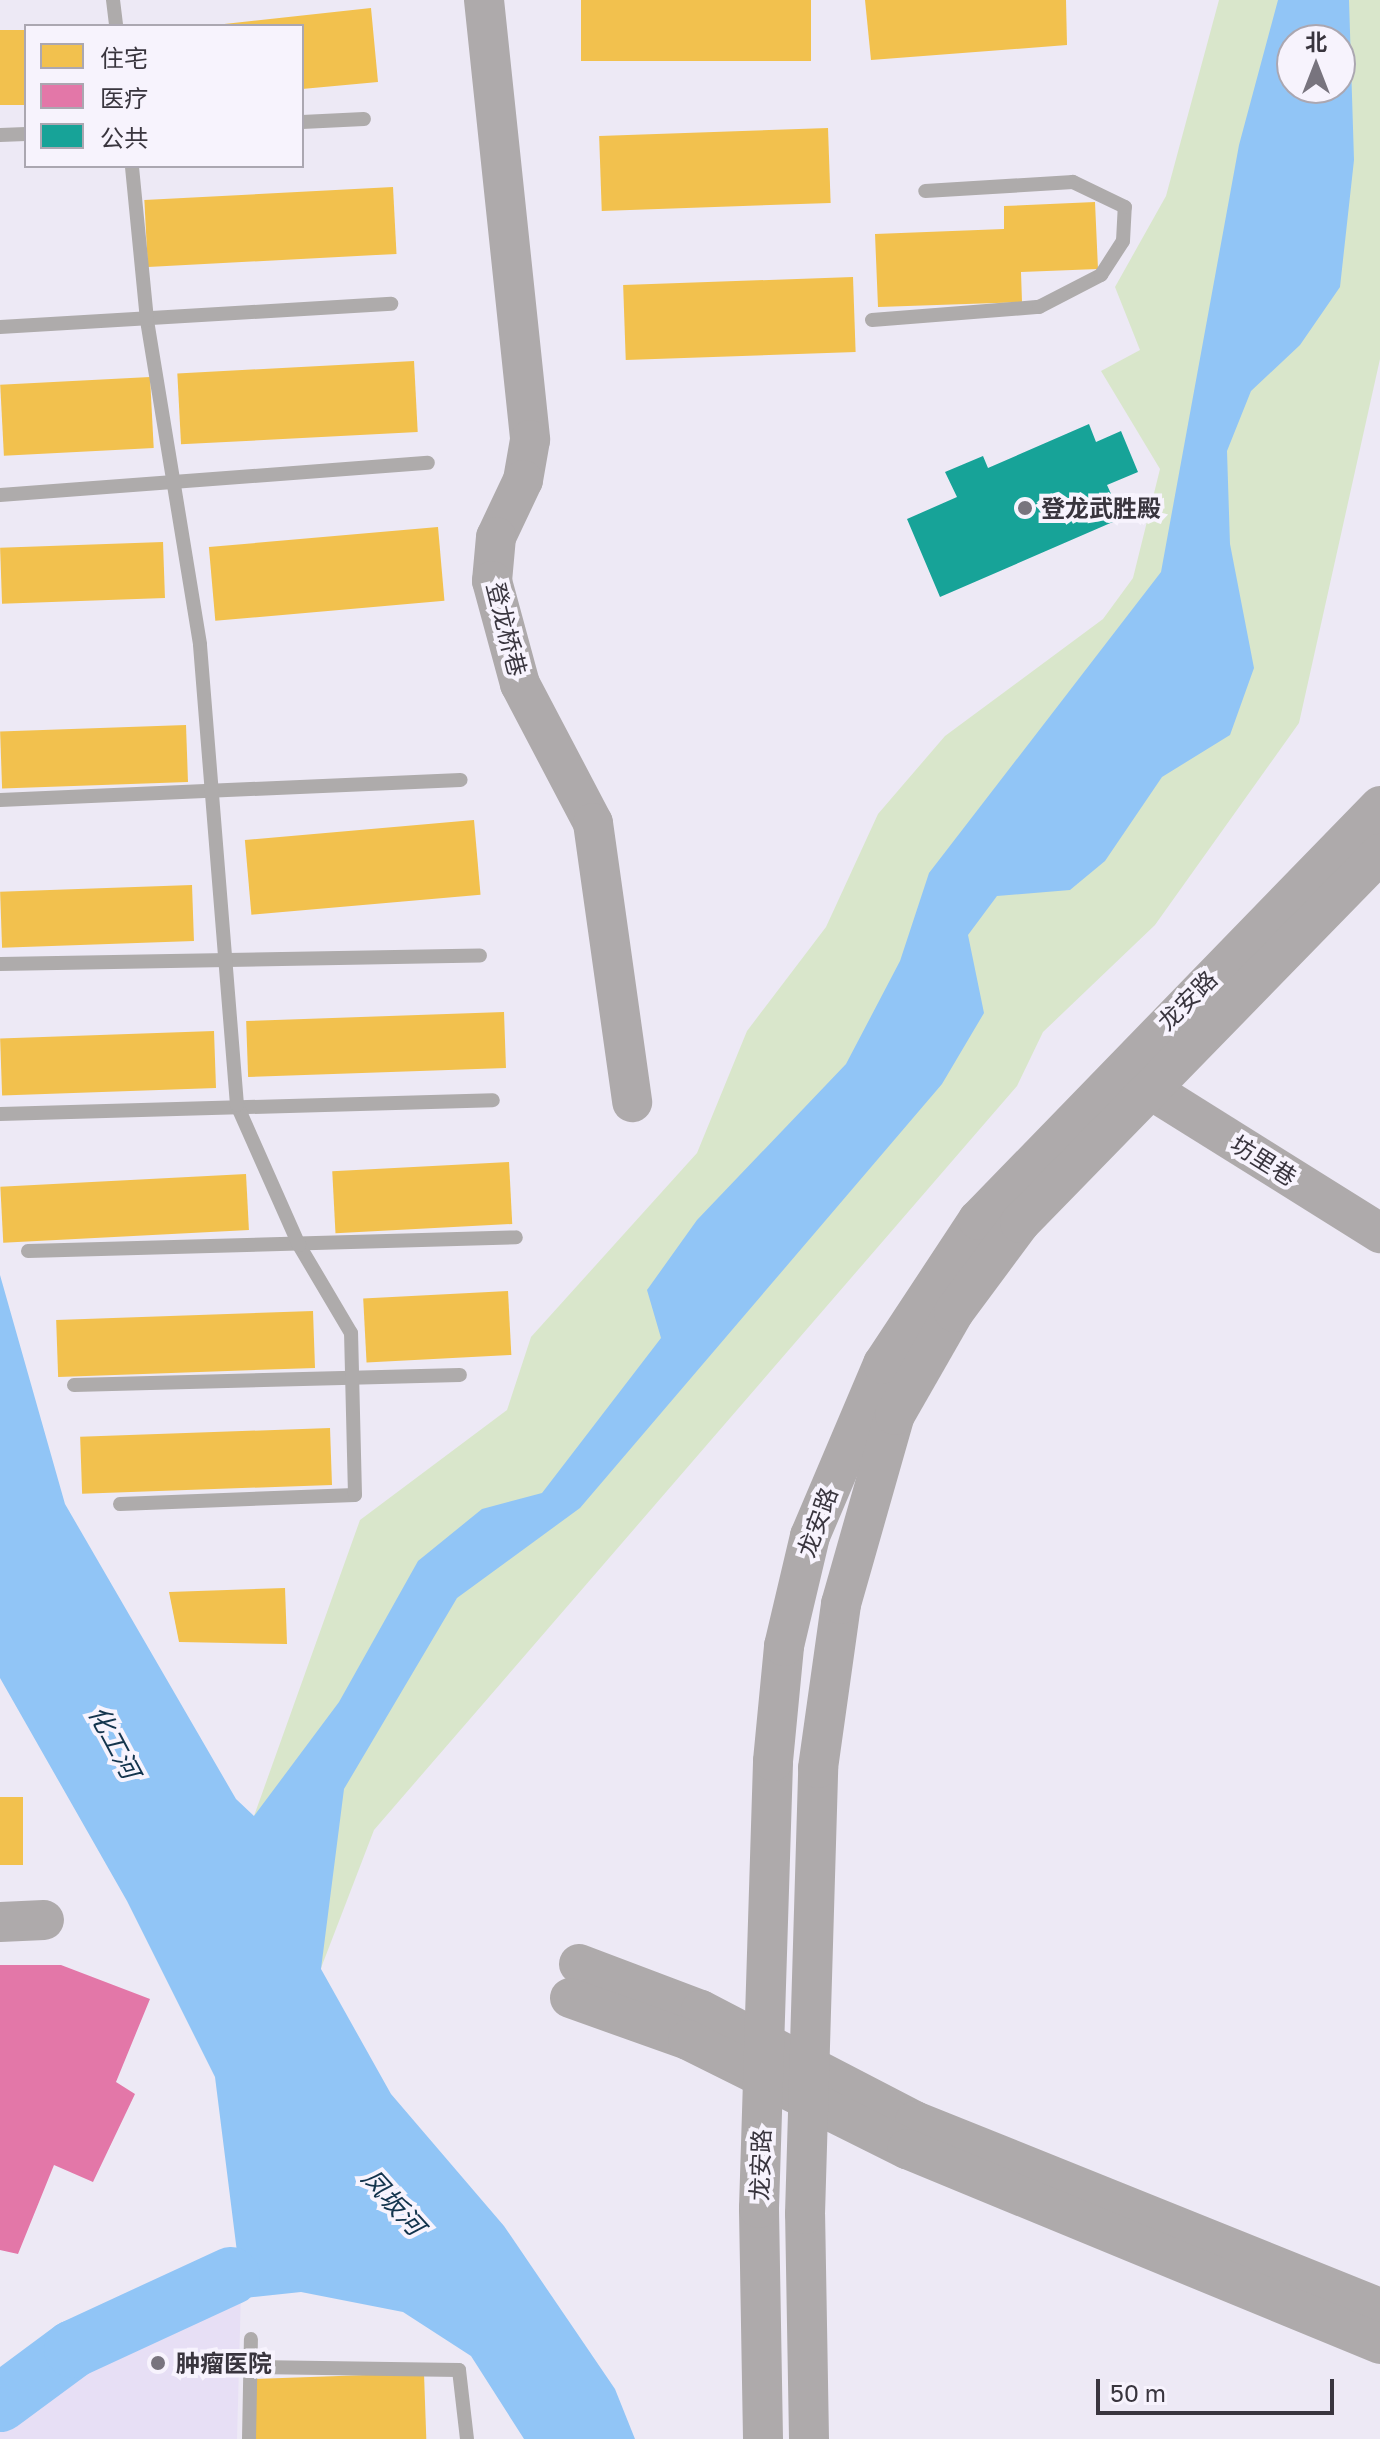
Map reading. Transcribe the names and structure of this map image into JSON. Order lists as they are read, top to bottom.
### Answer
{
  "streets": {
    "main road": ["登龙桥巷", "龙安路", "坊里巷"]
  },
  "crossings": [
    ["龙安路", "坊里巷"]
  ],
  "water": ["化工河", "凤坂河"],
  "places": ["登龙武胜殿", "肿瘤医院"],
  "legend": ["住宅", "医疗", "公共"],
  "scale_bar": "50 m",
  "north": "top"
}
